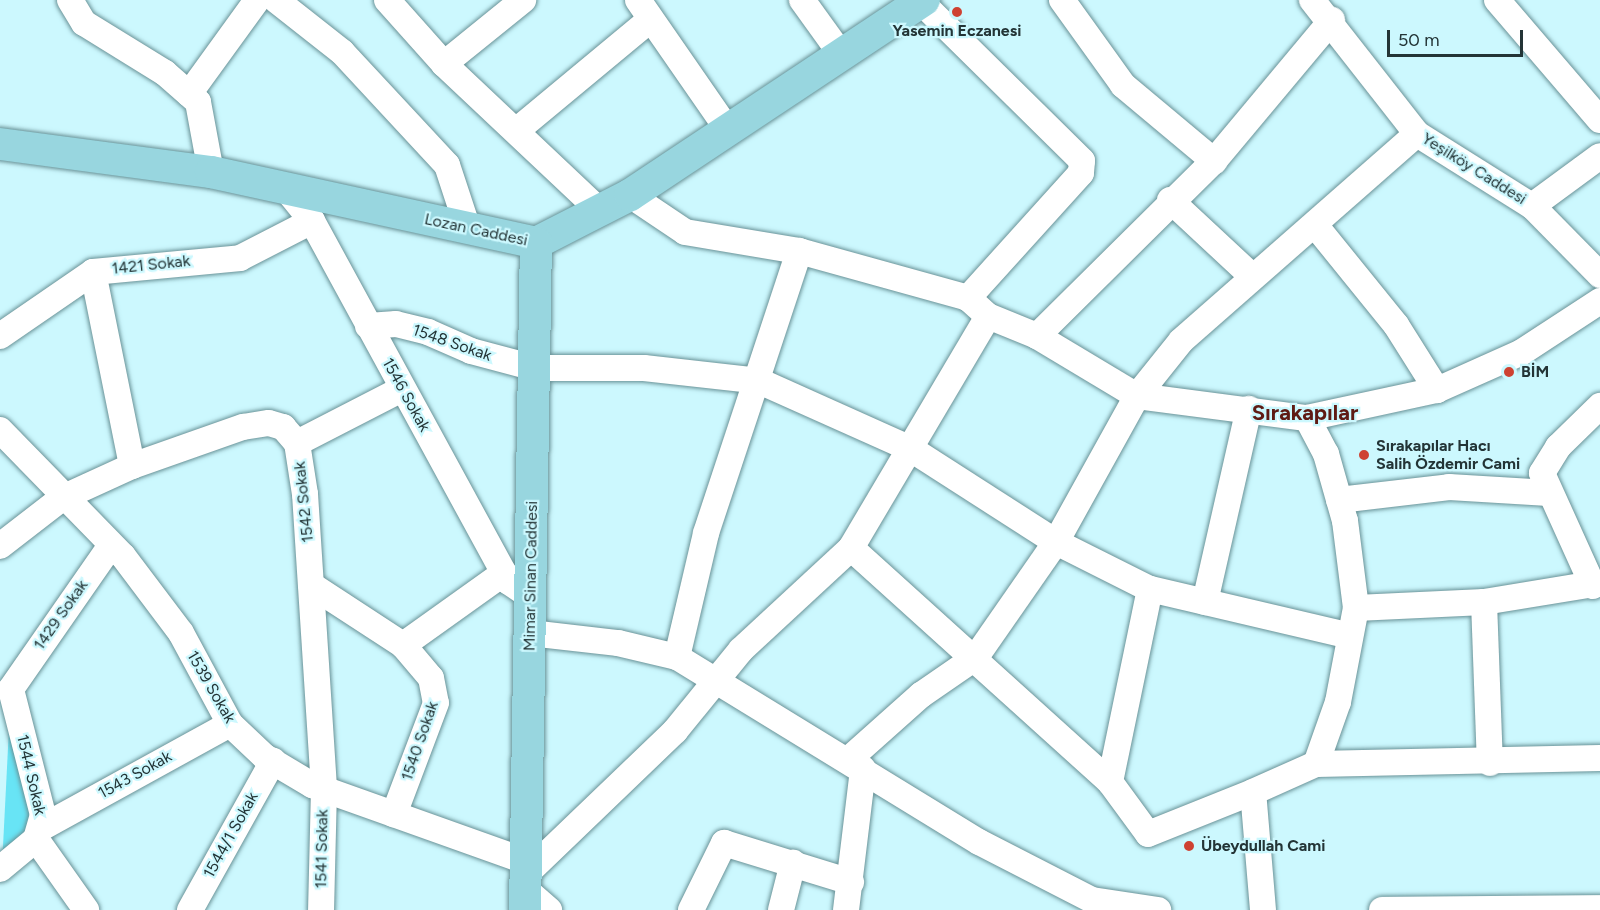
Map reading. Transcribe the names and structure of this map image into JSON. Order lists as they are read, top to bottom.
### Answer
{
  "streets": {
    "main road": ["Lozan Caddesi", "Mimar Sinan Caddesi"],
    "street": [
      "Yeşilköy Caddesi",
      "1421 Sokak",
      "1548 Sokak",
      "1546 Sokak",
      "1542 Sokak",
      "1429 Sokak",
      "1539 Sokak",
      "1540 Sokak",
      "1544 Sokak",
      "1543 Sokak",
      "1544/1 Sokak",
      "1541 Sokak"
    ]
  },
  "crossings": [
    ["Lozan Caddesi", "1546 Sokak"],
    ["Lozan Caddesi", "Mimar Sinan Caddesi"],
    ["1421 Sokak", "1546 Sokak"],
    ["1548 Sokak", "1546 Sokak"],
    ["1548 Sokak", "Mimar Sinan Caddesi"],
    ["1546 Sokak", "Mimar Sinan Caddesi"],
    ["1542 Sokak", "1539 Sokak"],
    ["1542 Sokak", "1540 Sokak"],
    ["1542 Sokak", "1541 Sokak"],
    ["Mimar Sinan Caddesi", "1539 Sokak"],
    ["1429 Sokak", "1539 Sokak"],
    ["1429 Sokak", "1544 Sokak"],
    ["1539 Sokak", "1540 Sokak"],
    ["1539 Sokak", "1543 Sokak"],
    ["1539 Sokak", "1544/1 Sokak"],
    ["1539 Sokak", "1541 Sokak"],
    ["1544 Sokak", "1543 Sokak"]
  ],
  "districts": ["Sırakapılar"],
  "places": [
    "Yasemin Eczanesi",
    "BİM",
    "Sırakapılar Hacı Salih Özdemir Cami",
    "Übeydullah Cami"
  ],
  "scale_bar": "50 m"
}
